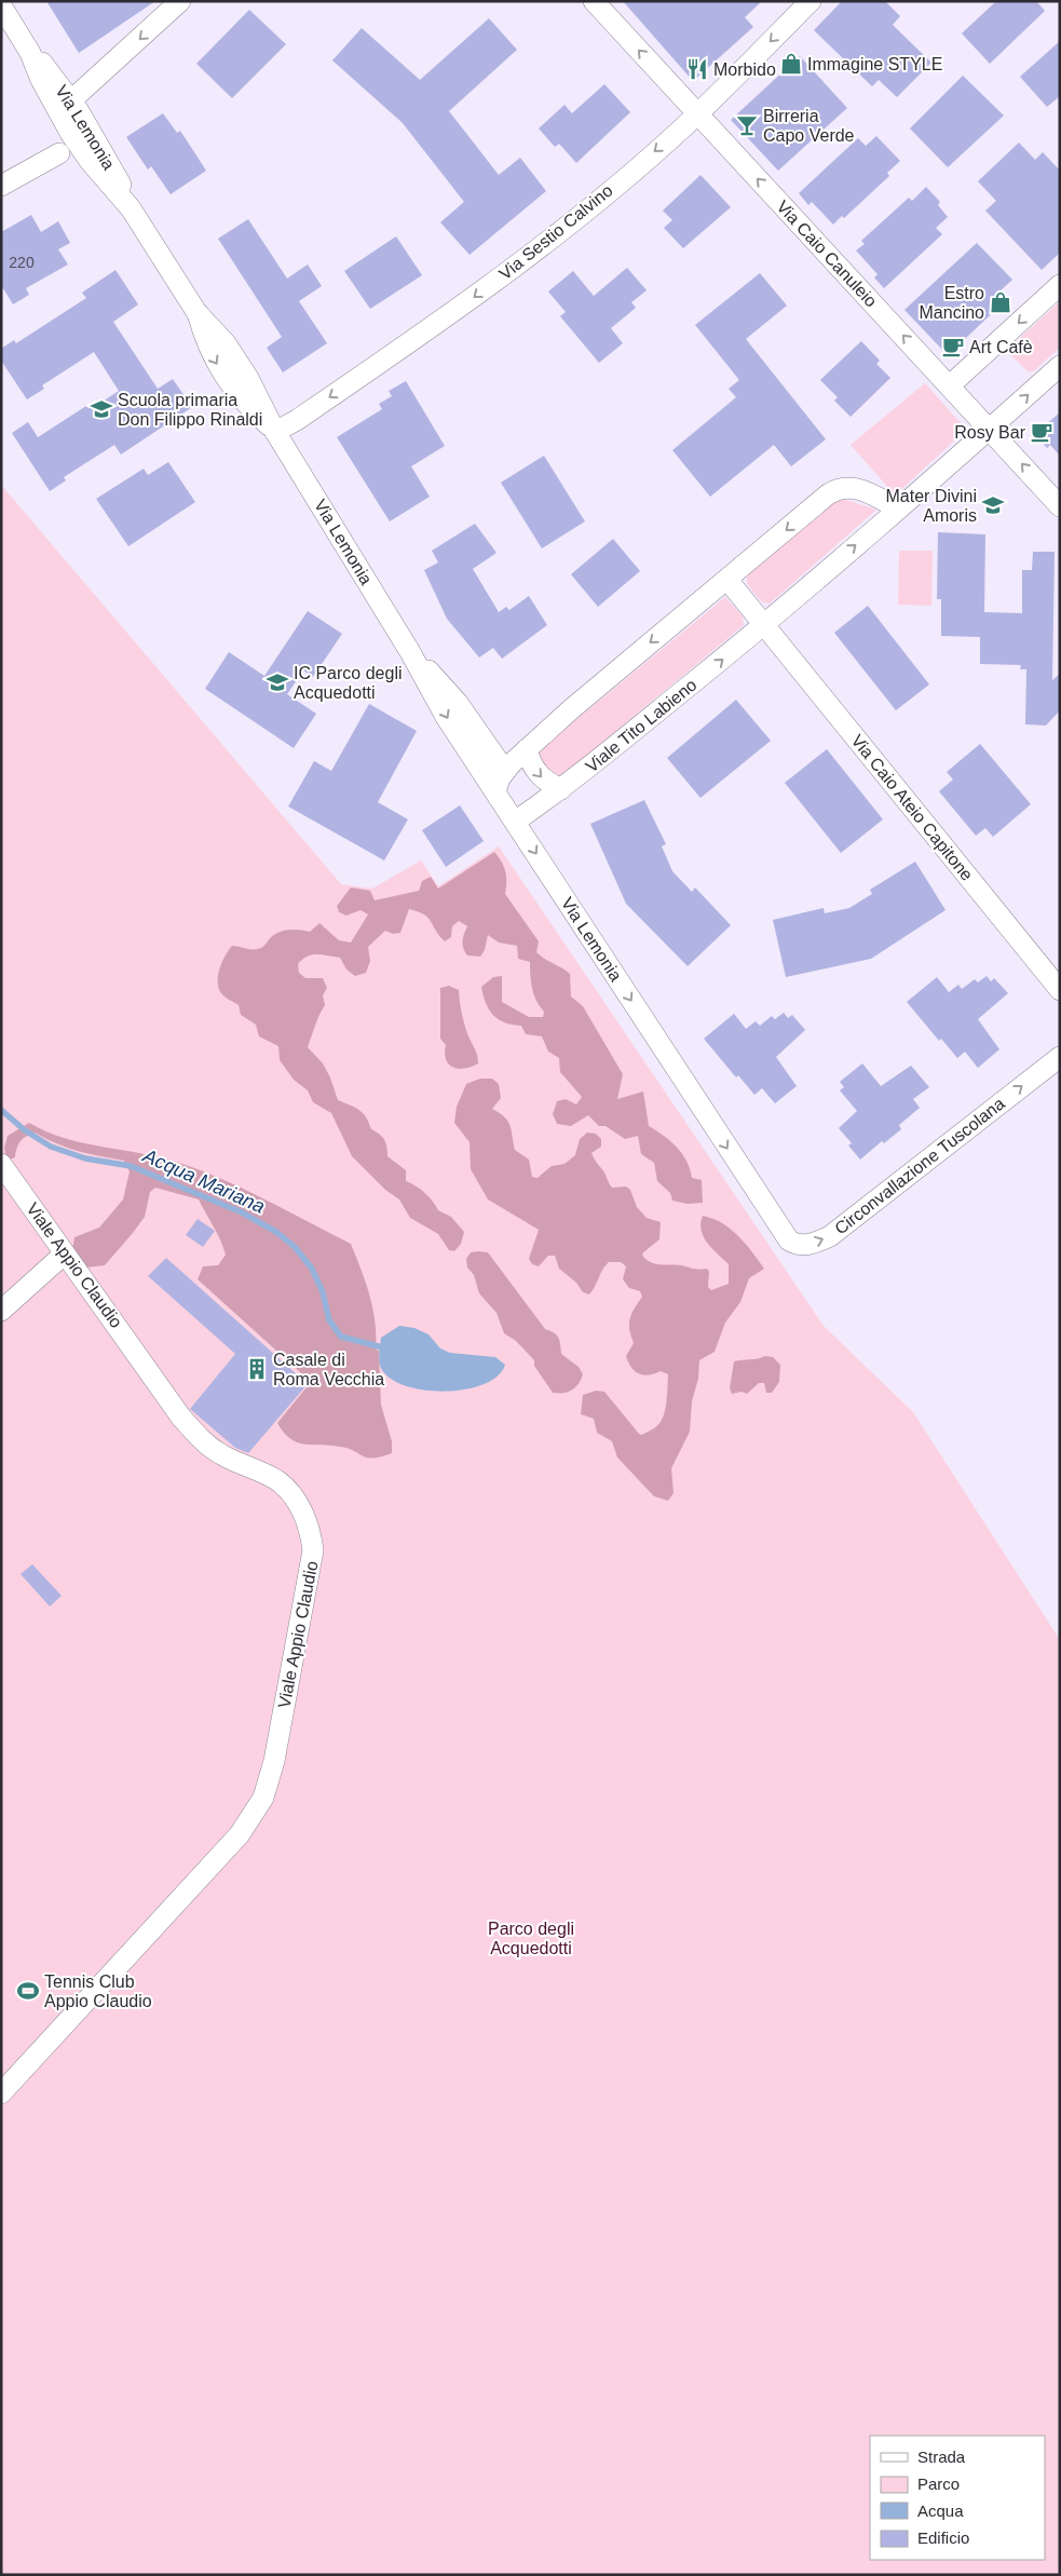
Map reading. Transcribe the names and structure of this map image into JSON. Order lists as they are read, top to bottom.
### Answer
{
  "streets": {
    "street": [
      "Via Lemonia",
      "Via Sestio Calvino",
      "Via Caio Canuleio",
      "Viale Tito Labieno",
      "Via Caio Ateio Capitone",
      "Circonvallazione Tuscolana",
      "Viale Appio Claudio"
    ]
  },
  "crossings": [
    ["Via Lemonia", "Via Sestio Calvino"],
    ["Via Lemonia", "Viale Tito Labieno"],
    ["Via Lemonia", "Circonvallazione Tuscolana"],
    ["Via Sestio Calvino", "Via Caio Canuleio"],
    ["Via Caio Canuleio", "Viale Tito Labieno"],
    ["Viale Tito Labieno", "Via Caio Ateio Capitone"]
  ],
  "one_way": [
    "Via Lemonia",
    "Via Sestio Calvino",
    "Via Caio Canuleio",
    "Circonvallazione Tuscolana"
  ],
  "water": ["Acqua Mariana"],
  "parks": ["Parco degli Acquedotti"],
  "places": {
    "shop": ["Immagine STYLE", "Estro Mancino"],
    "restaurant": ["Morbido"],
    "bar": ["Birreria Capo Verde"],
    "cafe": ["Art Cafè", "Rosy Bar"],
    "school or university": ["Scuola primaria Don Filippo Rinaldi", "Mater Divini Amoris", "IC Parco degli Acquedotti"],
    "building": ["Casale di Roma Vecchia"],
    "sports": ["Tennis Club Appio Claudio"]
  },
  "house_numbers": ["220"],
  "legend": [
    "Strada",
    "Parco",
    "Acqua",
    "Edificio"
  ]
}
